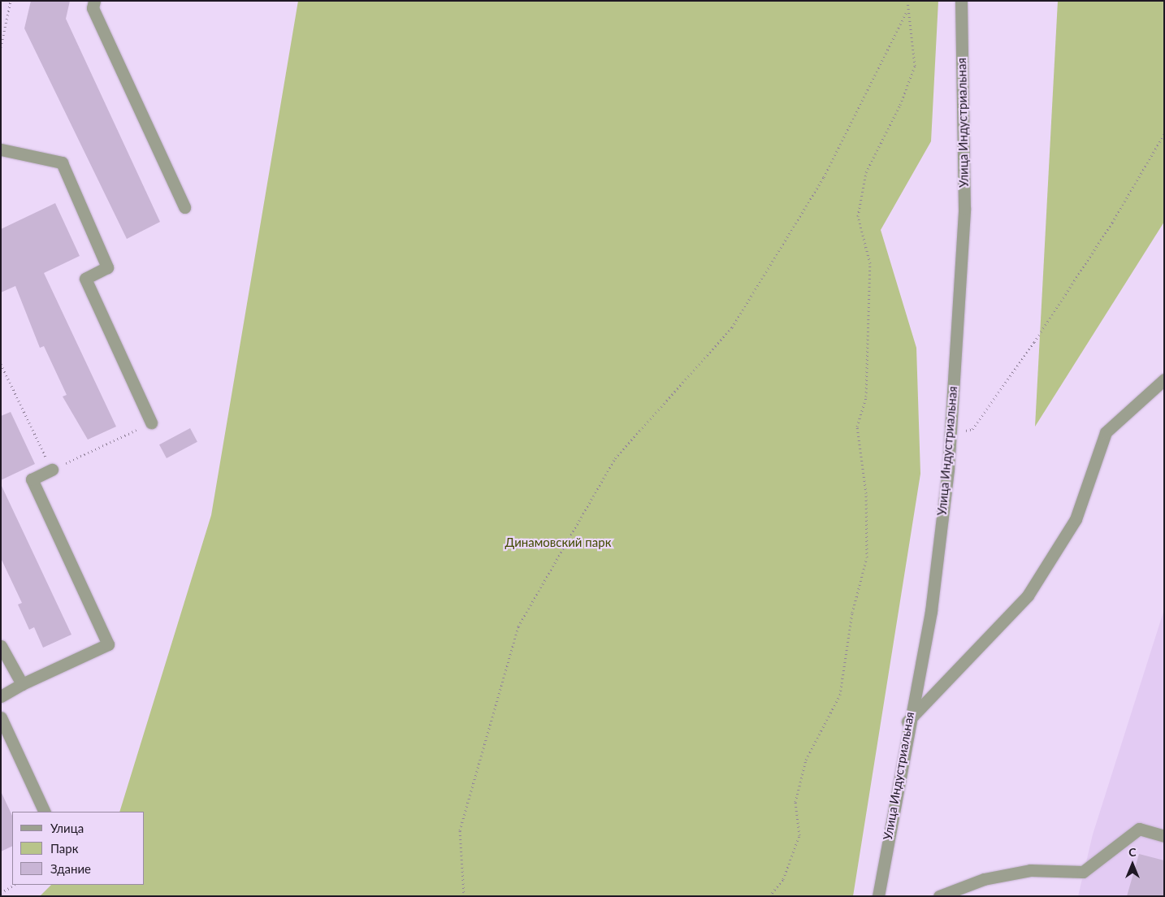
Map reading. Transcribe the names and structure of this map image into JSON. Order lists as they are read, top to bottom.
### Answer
{
  "streets": {
    "lane": ["Улица Индустриальная"]
  },
  "parks": ["Динамовский парк"],
  "legend": ["Улица", "Парк", "Здание"],
  "north": "top"
}
